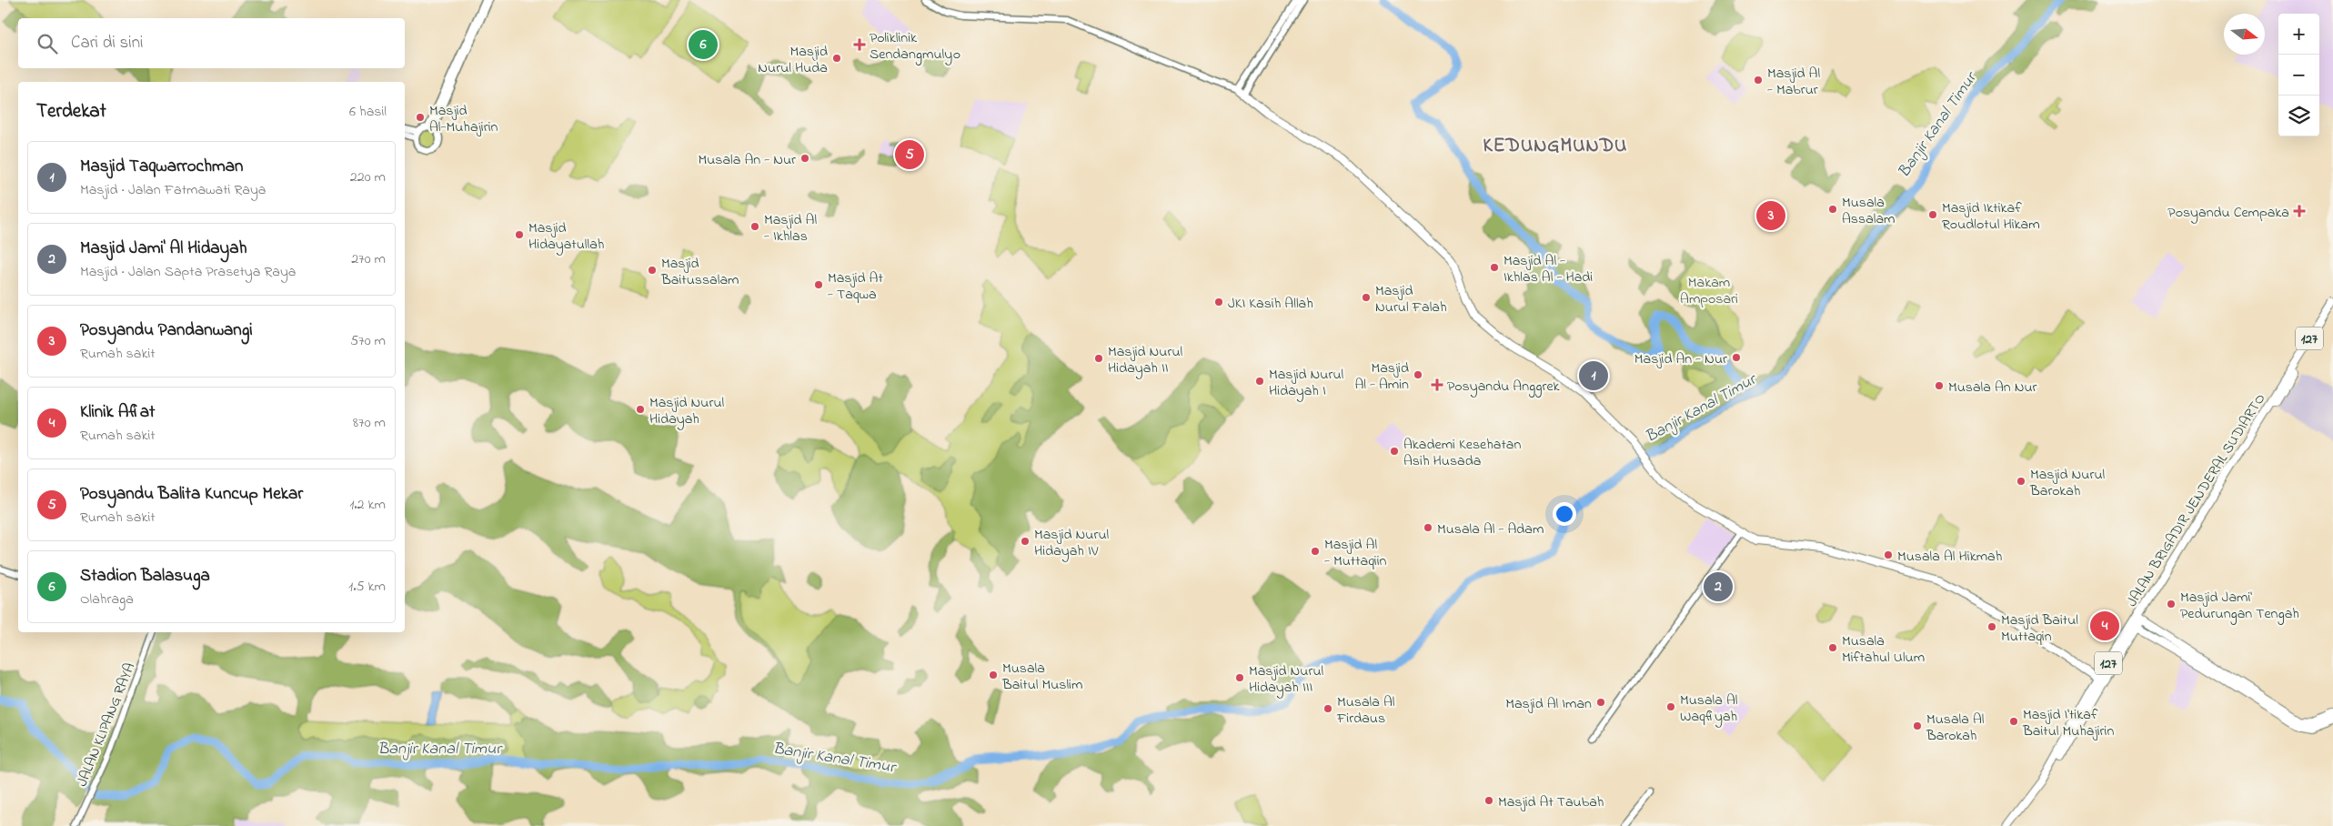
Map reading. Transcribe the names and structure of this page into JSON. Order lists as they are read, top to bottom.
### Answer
{
  "streets": {
    "main road": ["127", "JALAN BRIGADIR JENDERAL SUDIARTO", "JALAN KLIPANG RAYA"]
  },
  "districts": ["KEDUNGMUNDU"],
  "water": ["Banjir Kanal Timur"],
  "parks": ["Makam Amposari"],
  "places": {
    "health": ["Poliklinik Sendangmulyo", "Posyandu Cempaka", "Posyandu Anggrek"],
    "other": [
      "Masjid Nurul Huda",
      "Masjid Al - Mabrur",
      "Masjid Al-Muhajirin",
      "Musala An - Nur",
      "Musala Assalam",
      "Masjid Iktikaf Roudlotul Hikam",
      "Masjid Al - Ikhlas",
      "Masjid Hidayatullah",
      "Masjid Al - Ikhlas Al - Hadi",
      "Masjid Baitussalam",
      "Masjid At - Taqwa",
      "Masjid Nurul Falah",
      "JKI Kasih Allah",
      "Masjid An - Nur",
      "Masjid Nurul Hidayah II",
      "Masjid Al - Amin",
      "Masjid Nurul Hidayah I",
      "Musala An Nur",
      "Masjid Nurul Hidayah",
      "Akademi Kesehatan Asih Husada",
      "Masjid Nurul Barokah",
      "Musala Al - Adam",
      "Masjid Nurul Hidayah IV",
      "Masjid Al - Muttaqiin",
      "Musala Al Hikmah",
      "Masjid Jami' Pedurungan Tengah",
      "Masjid Baitul Muttaqin",
      "Musala Miftahul Ulum",
      "Musala Baitul Muslim",
      "Masjid Nurul Hidayah III",
      "Masjid Al Iman",
      "Musala Al Waqfiyah",
      "Musala Al Firdaus",
      "Masjid I'tikaf Baitul Muhajirin",
      "Musala Al Barokah",
      "Masjid At Taubah"
    ]
  },
  "north": "right",
  "page": {
    "map_buttons": ["+", "−"],
    "search": "Cari di sini",
    "pins": [
      "6",
      "5",
      "3",
      "1",
      "2",
      "4"
    ],
    "heading": ["Terdekat", "6 hasil"],
    "list": [
      {
        "mark": "1",
        "name": "Masjid Taqwarrochman",
        "note": "Masjid · Jalan Fatmawati Raya",
        "value": "220 m"
      },
      {
        "mark": "2",
        "name": "Masjid Jami' Al Hidayah",
        "note": "Masjid · Jalan Sapta Prasetya Raya",
        "value": "270 m"
      },
      {
        "mark": "3",
        "name": "Posyandu Pandanwangi",
        "note": "Rumah sakit",
        "value": "570 m"
      },
      {
        "mark": "4",
        "name": "Klinik Afiat",
        "note": "Rumah sakit",
        "value": "870 m"
      },
      {
        "mark": "5",
        "name": "Posyandu Balita Kuncup Mekar",
        "note": "Rumah sakit",
        "value": "1.2 km"
      },
      {
        "mark": "6",
        "name": "Stadion Balasuga",
        "note": "Olahraga",
        "value": "1.5 km"
      }
    ]
  }
}
